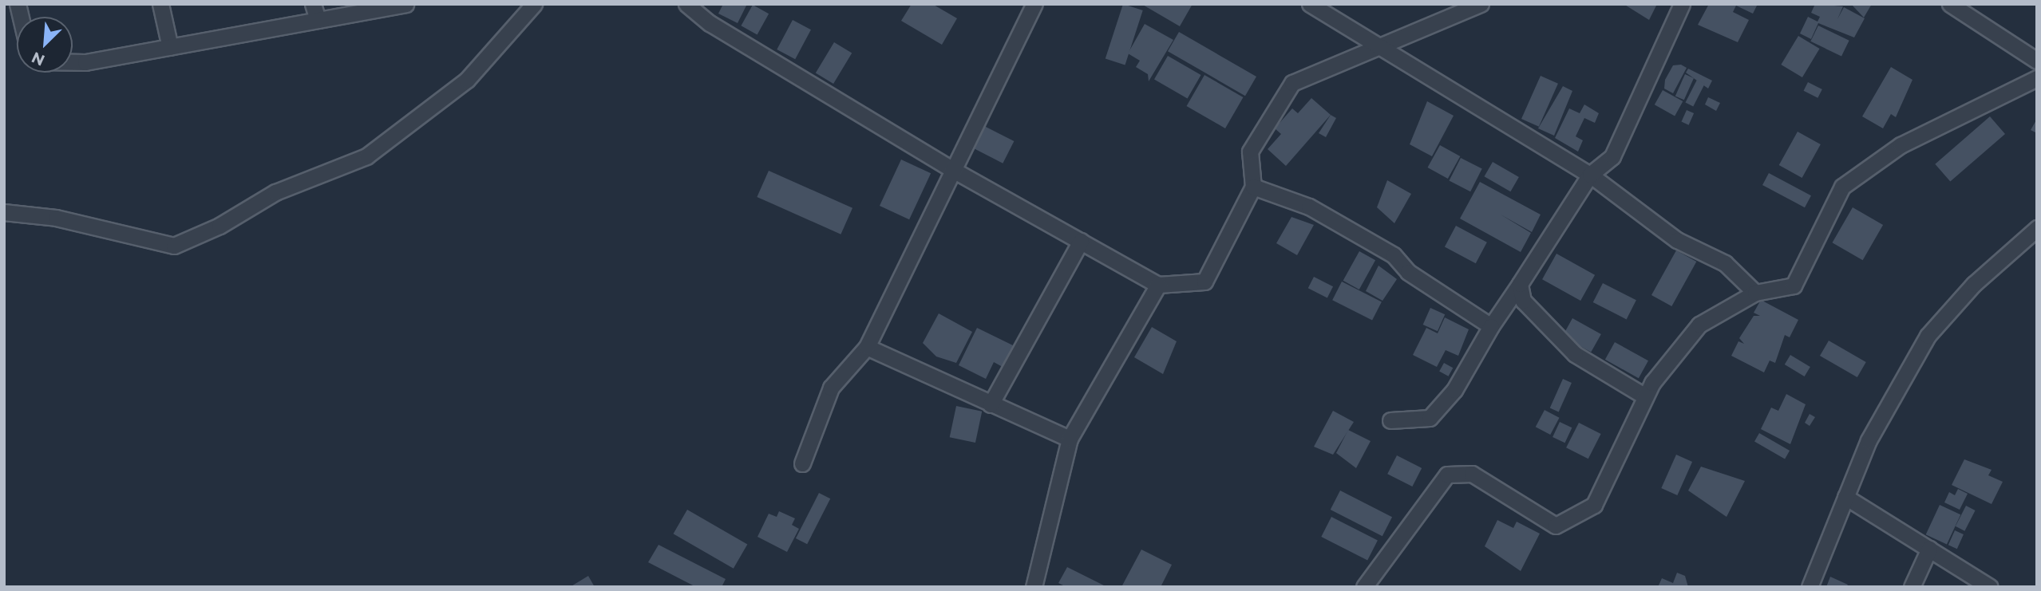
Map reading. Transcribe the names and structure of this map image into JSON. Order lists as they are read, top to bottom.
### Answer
{
  "north": "bottom left"
}
